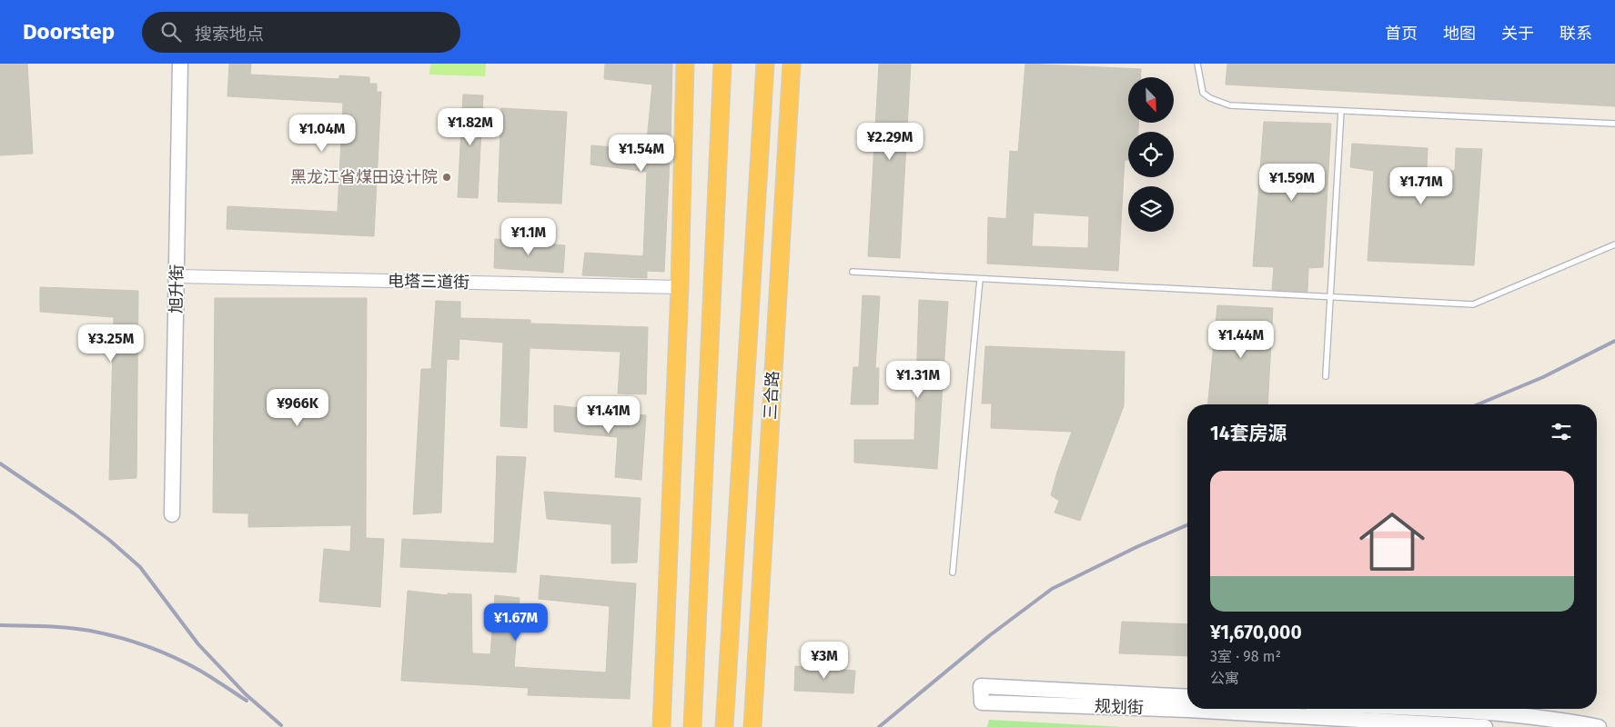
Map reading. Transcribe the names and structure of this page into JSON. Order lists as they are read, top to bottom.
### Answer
{
  "streets": {
    "highway": ["三合路"],
    "main road": ["旭升街", "规划街"],
    "street": ["电塔三道街"]
  },
  "crossings": [
    ["电塔三道街", "旭升街"]
  ],
  "places": ["黑龙江省煤田设计院"],
  "north": "bottom right",
  "page": {
    "header": "Doorstep",
    "search": "搜索地点",
    "nav": [
      "首页",
      "地图",
      "关于",
      "联系"
    ],
    "price": [
      "¥1.82M",
      "¥1.04M",
      "¥2.29M",
      "¥1.54M",
      "¥1.59M",
      "¥1.71M",
      "¥1.1M",
      "¥1.44M",
      "¥3.25M",
      "¥1.31M",
      "¥966K",
      "¥1.41M",
      "¥1.67M",
      "¥3M"
    ],
    "heading": "14套房源",
    "list": [
      {
        "name": "¥1,670,000",
        "note": "3室 · 98 m² · 公寓"
      }
    ]
  }
}
